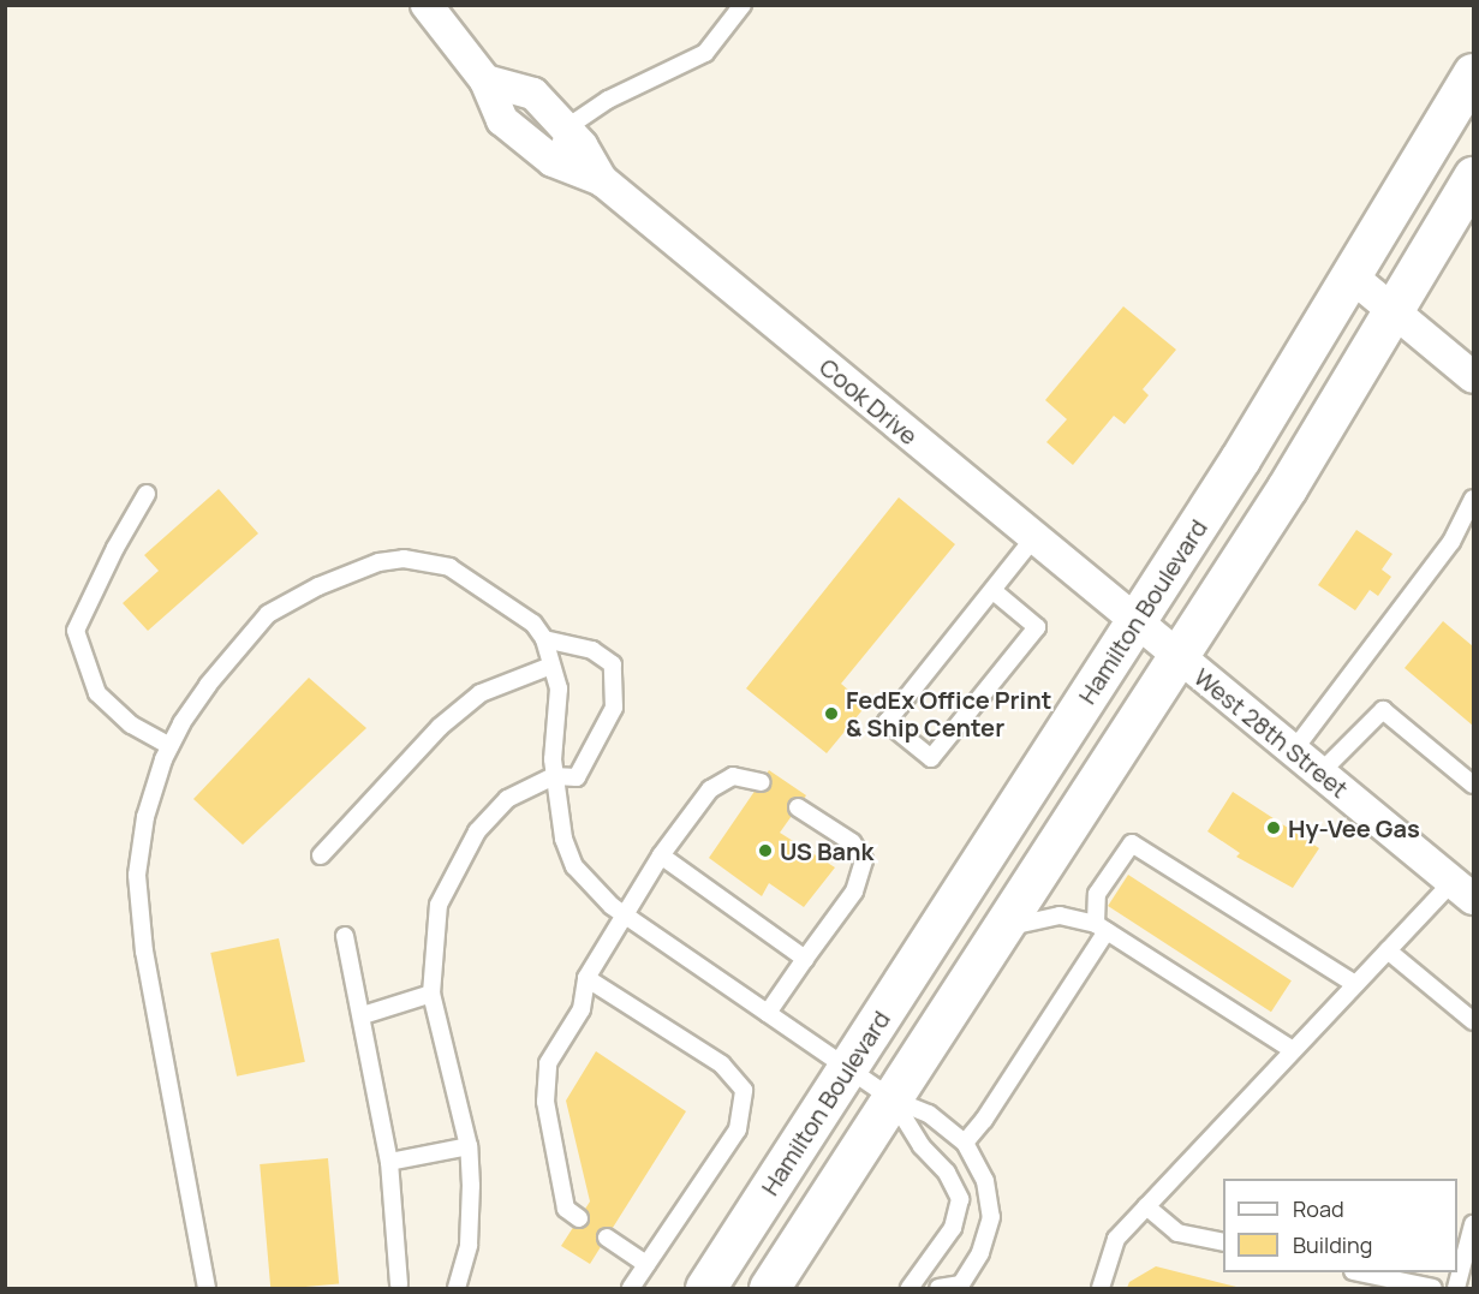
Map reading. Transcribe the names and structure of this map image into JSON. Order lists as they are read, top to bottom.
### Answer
{
  "streets": {
    "main road": ["Hamilton Boulevard"],
    "street": ["Cook Drive", "West 28th Street"]
  },
  "crossings": [
    ["Cook Drive", "Hamilton Boulevard"],
    ["Cook Drive", "West 28th Street"],
    ["Hamilton Boulevard", "West 28th Street"]
  ],
  "places": ["FedEx Office Print & Ship Center", "Hy-Vee Gas", "US Bank"],
  "legend": ["Road", "Building"]
}
